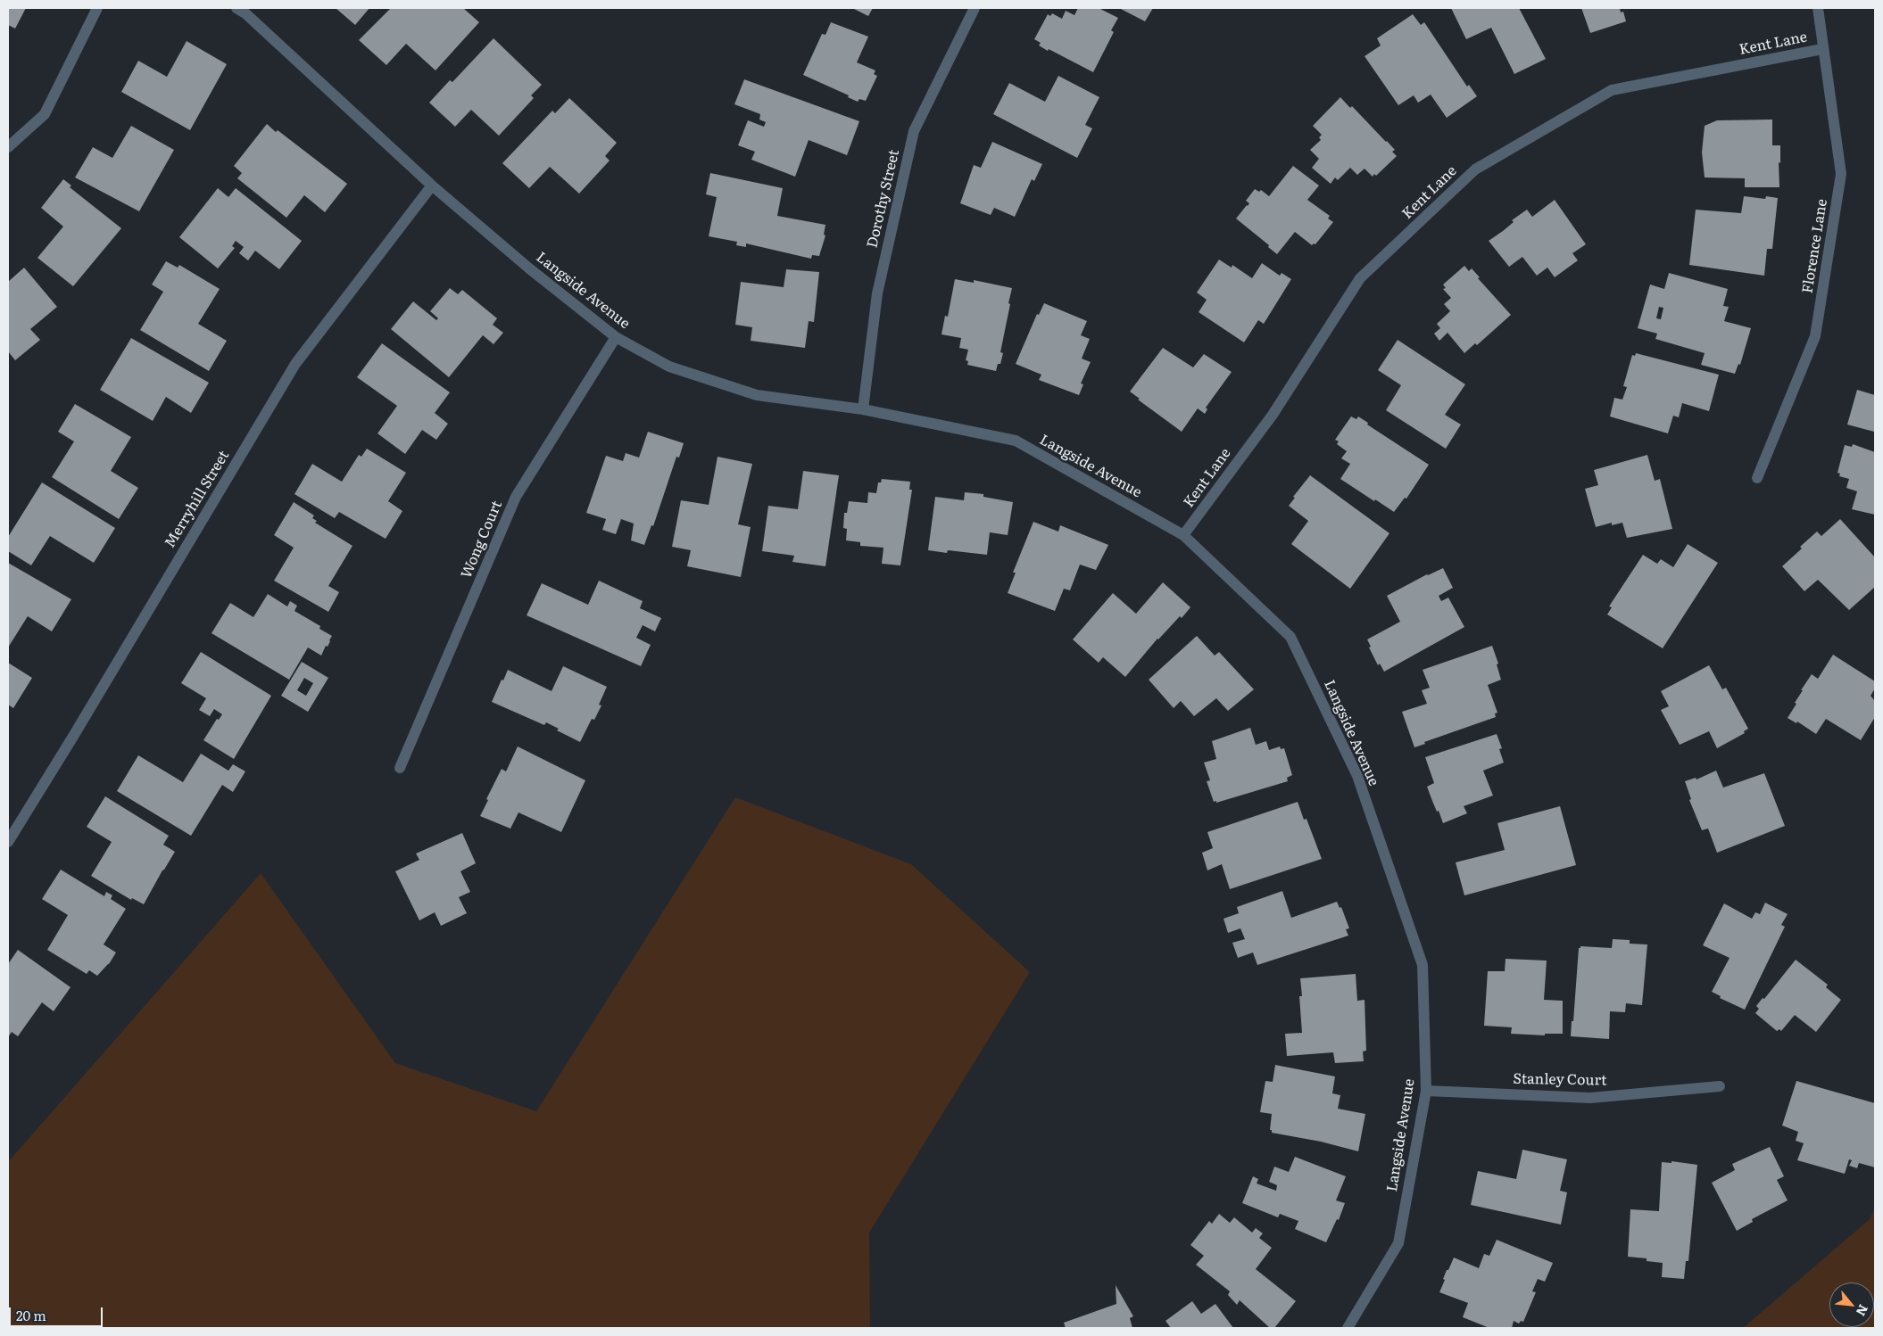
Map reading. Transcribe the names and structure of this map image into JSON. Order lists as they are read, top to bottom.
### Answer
{
  "streets": {
    "street": [
      "Kent Lane",
      "Dorothy Street",
      "Florence Lane",
      "Langside Avenue",
      "Merryhill Street",
      "Wong Court",
      "Stanley Court"
    ]
  },
  "crossings": [
    ["Kent Lane", "Florence Lane"],
    ["Kent Lane", "Langside Avenue"],
    ["Dorothy Street", "Langside Avenue"],
    ["Langside Avenue", "Merryhill Street"],
    ["Langside Avenue", "Wong Court"],
    ["Langside Avenue", "Stanley Court"]
  ],
  "scale_bar": "20 m",
  "north": "bottom right"
}
